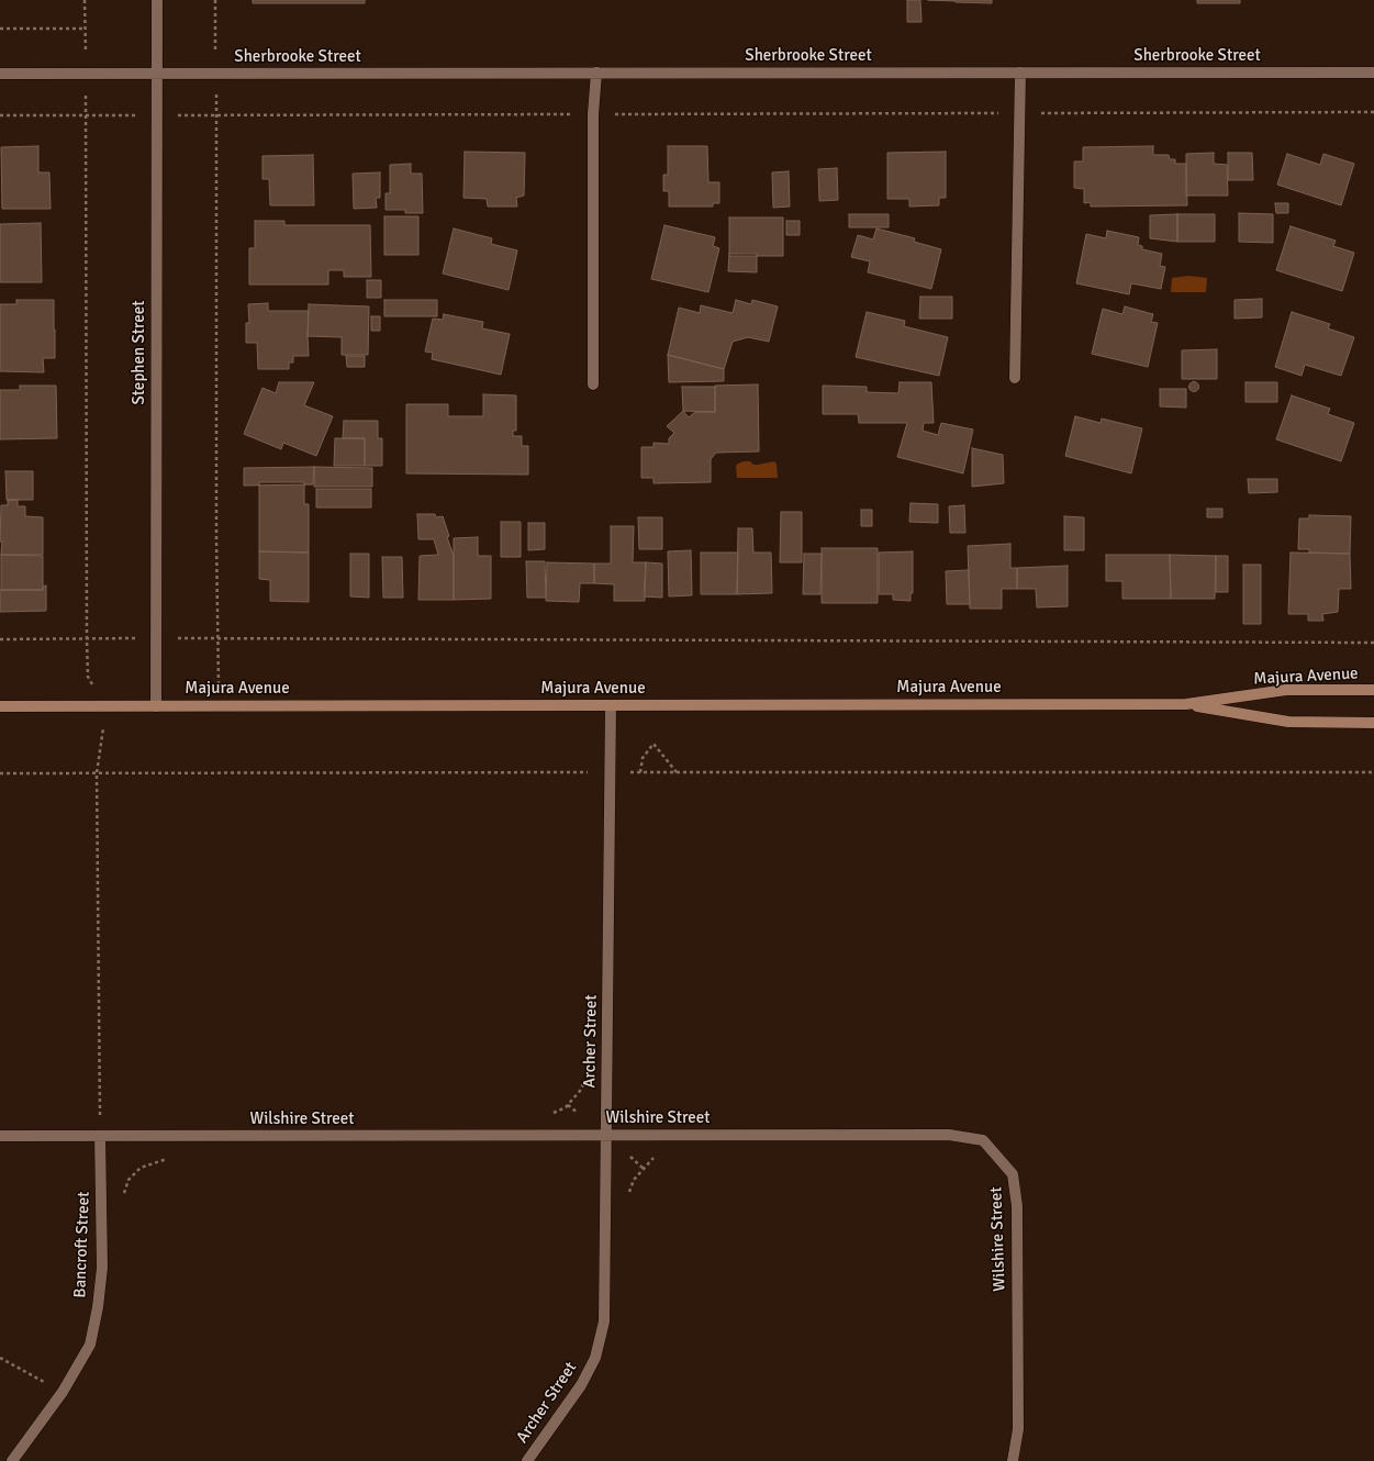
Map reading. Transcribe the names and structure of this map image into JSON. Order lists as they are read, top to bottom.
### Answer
{
  "streets": {
    "main road": ["Majura Avenue"],
    "street": [
      "Sherbrooke Street",
      "Stephen Street",
      "Archer Street",
      "Wilshire Street",
      "Bancroft Street"
    ]
  },
  "crossings": [
    ["Sherbrooke Street", "Stephen Street"],
    ["Stephen Street", "Majura Avenue"],
    ["Majura Avenue", "Archer Street"],
    ["Archer Street", "Wilshire Street"],
    ["Wilshire Street", "Bancroft Street"]
  ]
}
